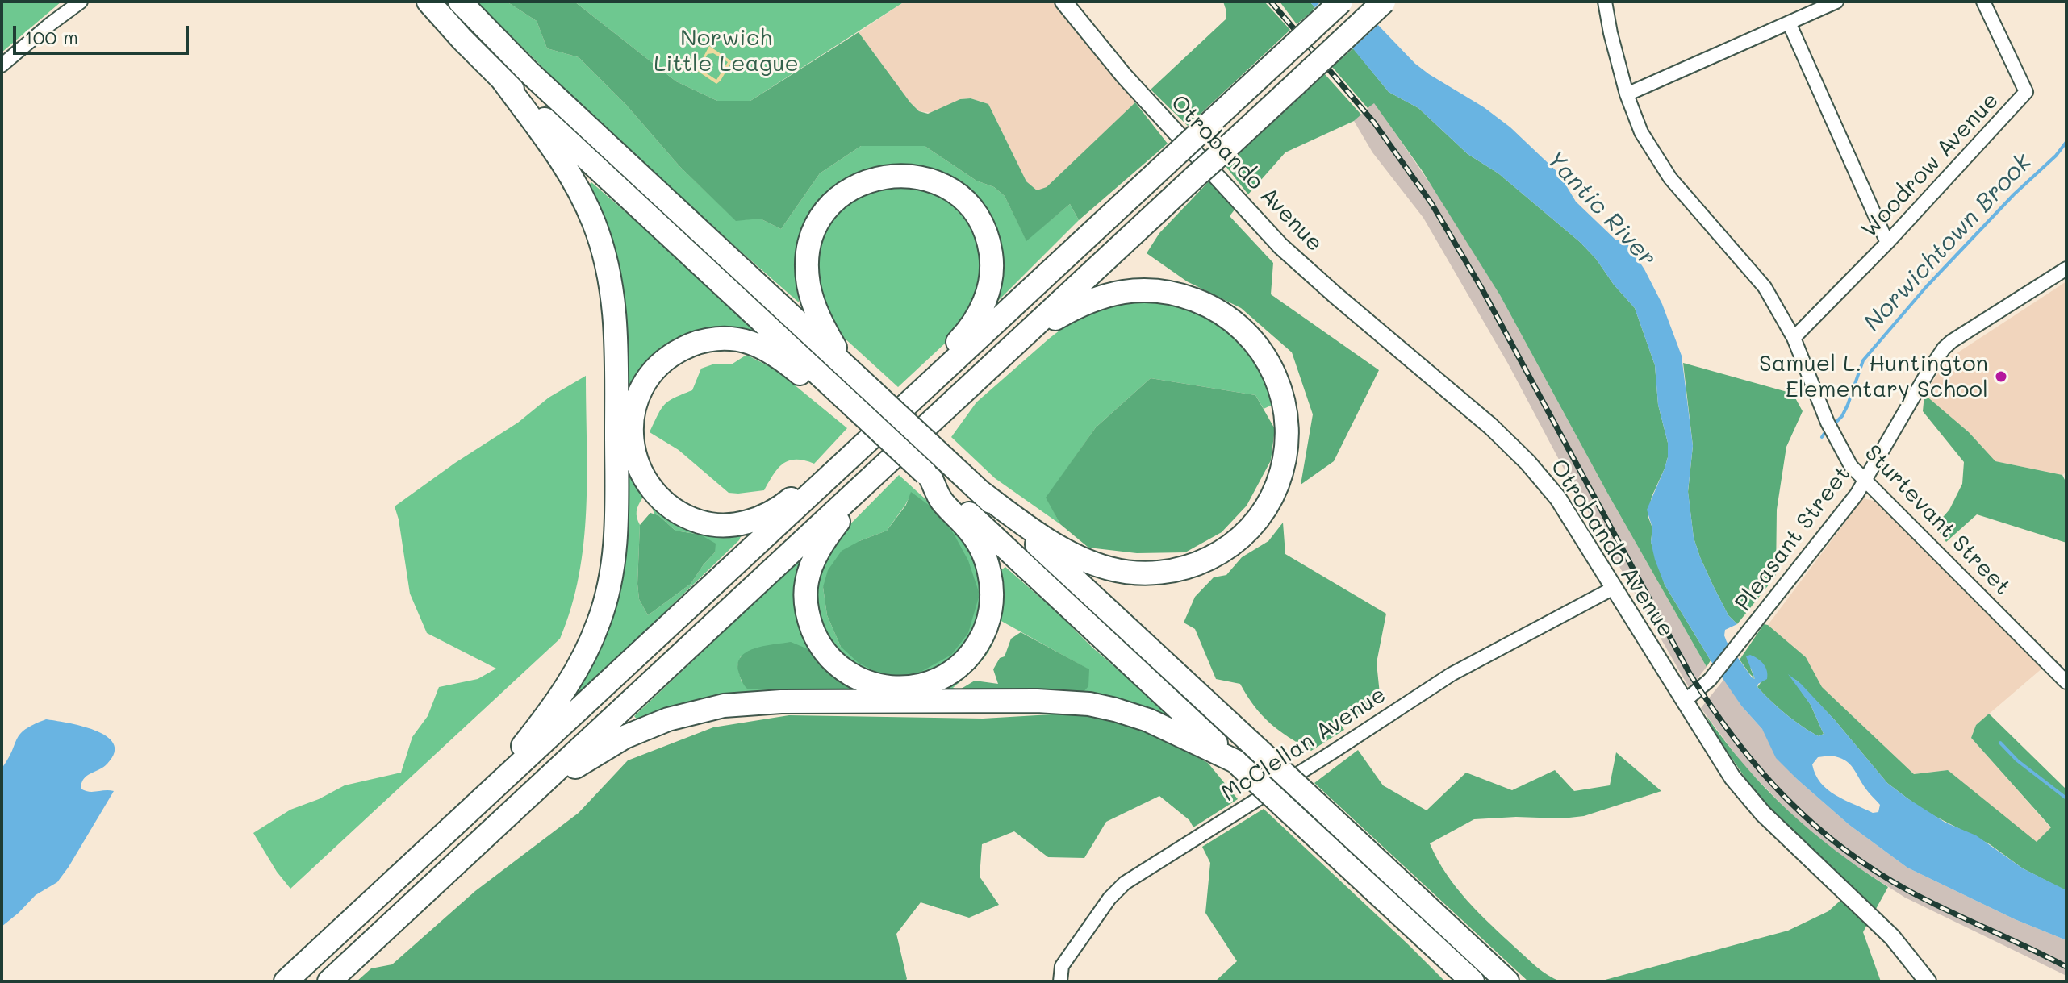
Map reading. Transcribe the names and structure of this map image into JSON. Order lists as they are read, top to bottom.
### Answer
{
  "streets": {
    "street": [
      "Woodrow Avenue",
      "Otrobando Avenue",
      "Sturtevant Street",
      "Pleasant Street",
      "McClellan Avenue"
    ]
  },
  "crossings": [
    ["Woodrow Avenue", "Sturtevant Street"],
    ["Otrobando Avenue", "Pleasant Street"],
    ["Otrobando Avenue", "McClellan Avenue"],
    ["Sturtevant Street", "Pleasant Street"]
  ],
  "water": ["Yantic River", "Norwichtown Brook"],
  "parks": ["Norwich Little League"],
  "places": ["Samuel L. Huntington Elementary School"],
  "scale_bar": "100 m"
}
